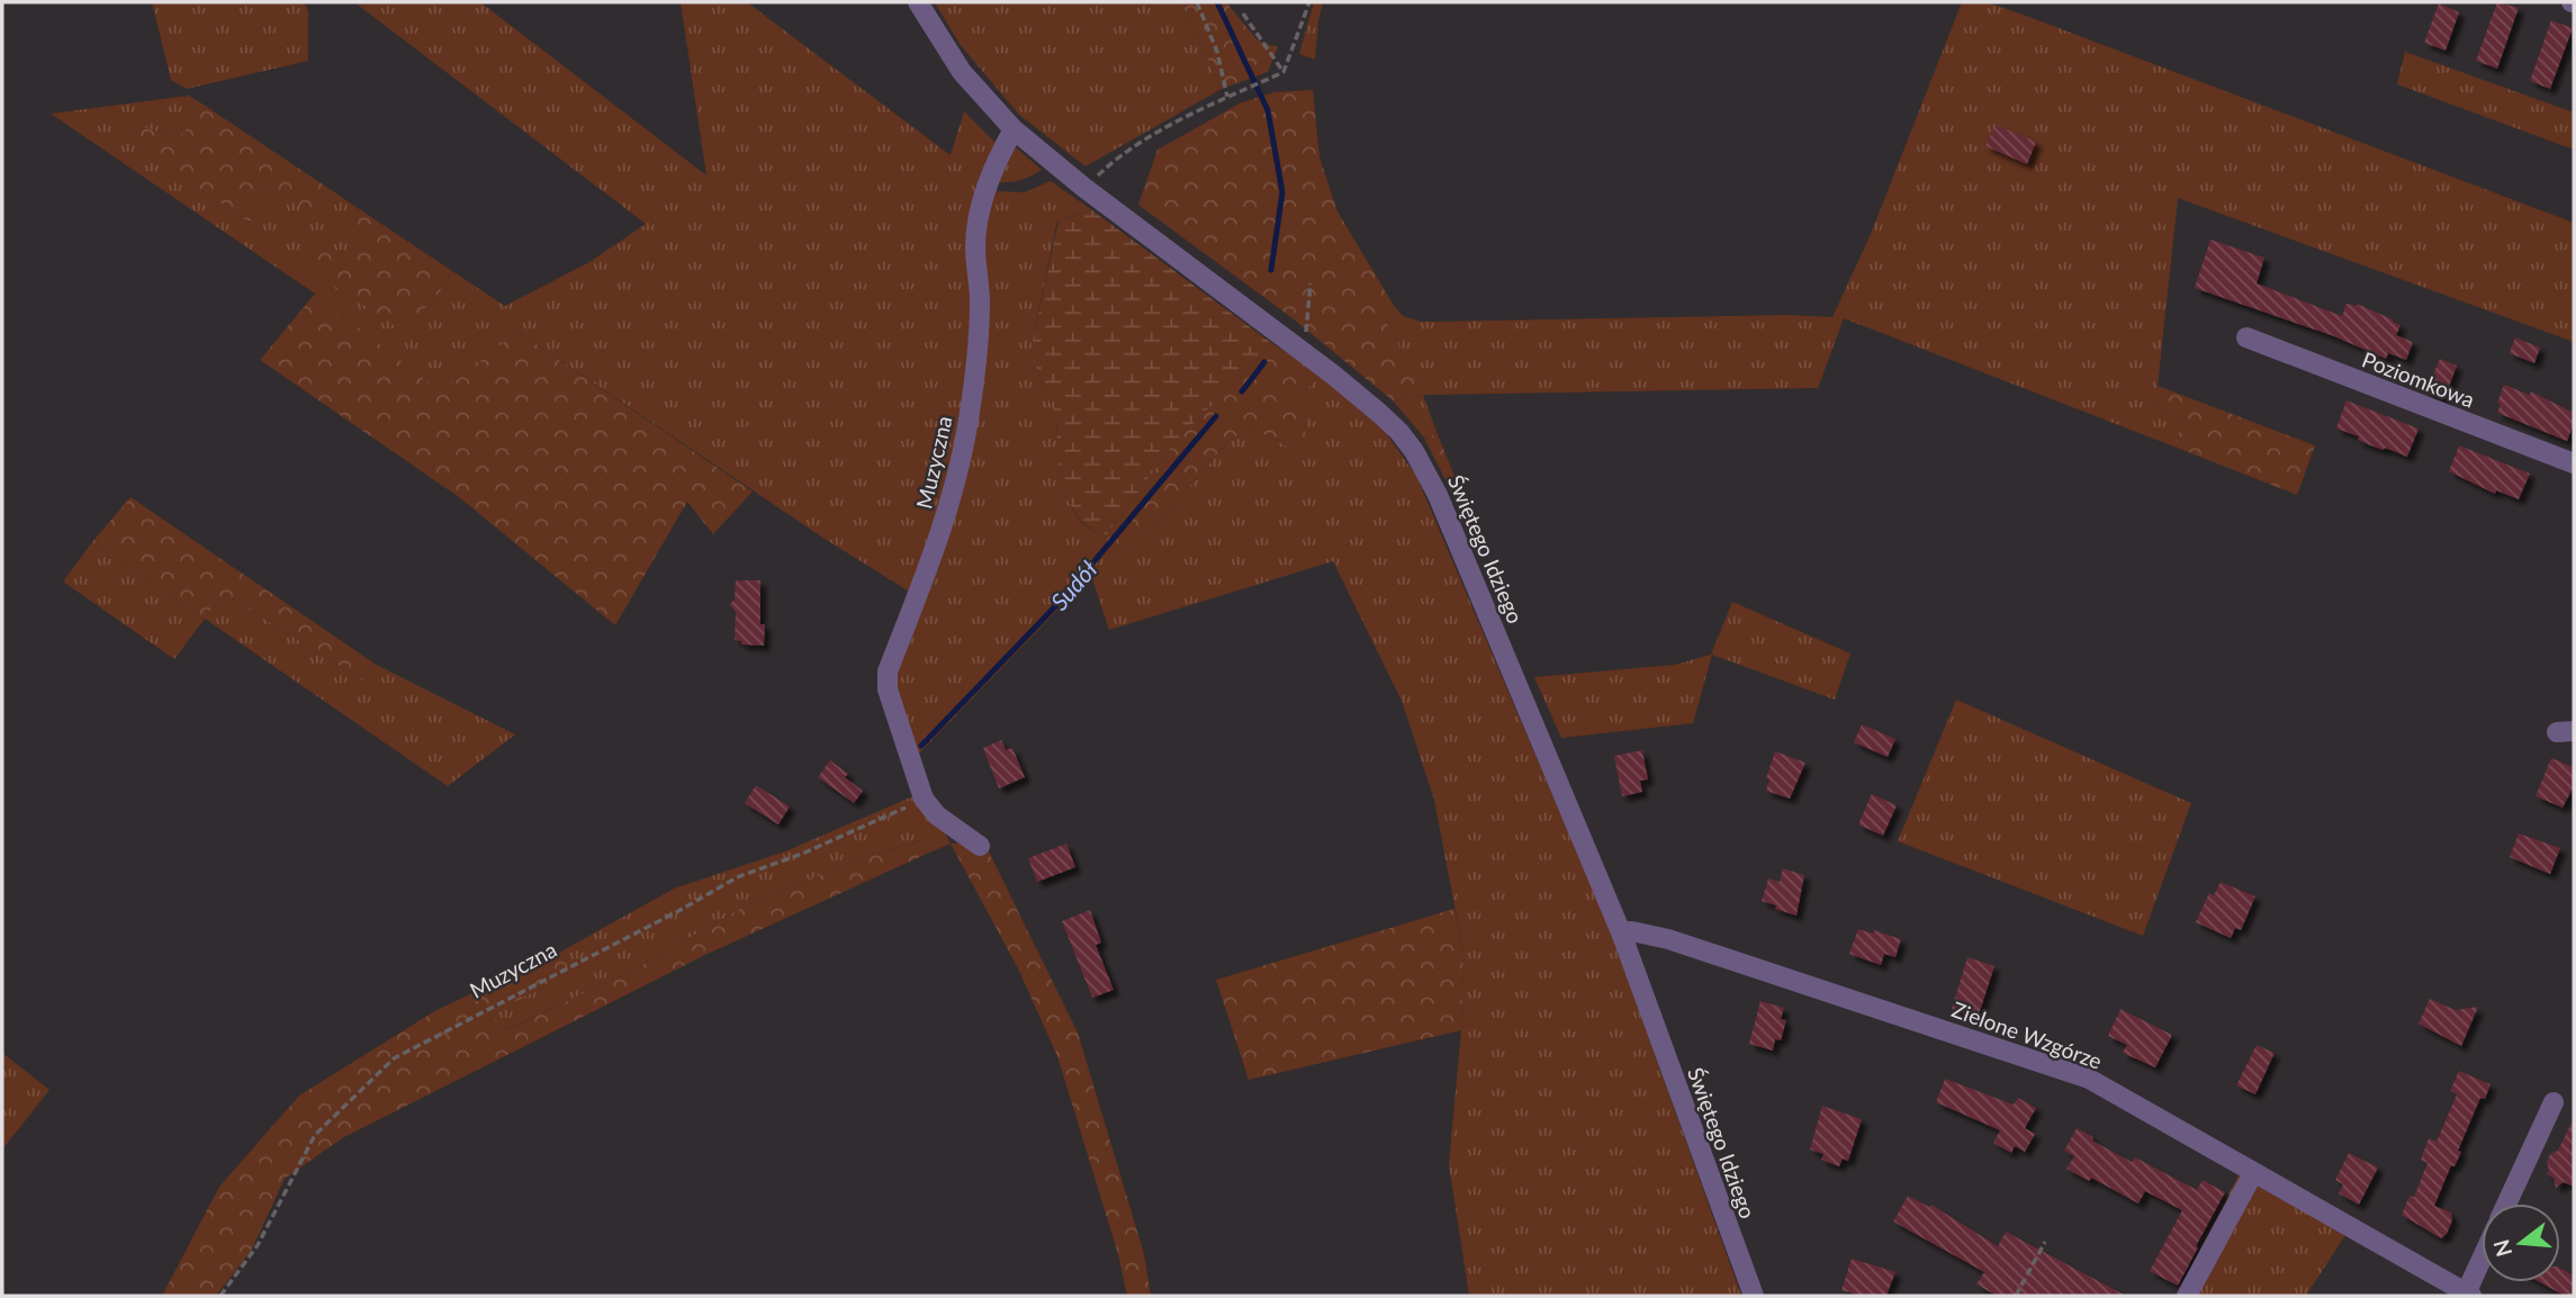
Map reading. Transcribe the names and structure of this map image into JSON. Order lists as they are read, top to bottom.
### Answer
{
  "streets": {
    "street": [
      "Poziomkowa",
      "Muzyczna",
      "Świętego Idziego",
      "Zielone Wzgórze"
    ]
  },
  "crossings": [
    ["Muzyczna", "Świętego Idziego"],
    ["Świętego Idziego", "Zielone Wzgórze"]
  ],
  "water": ["Sudół"],
  "north": "left"
}
